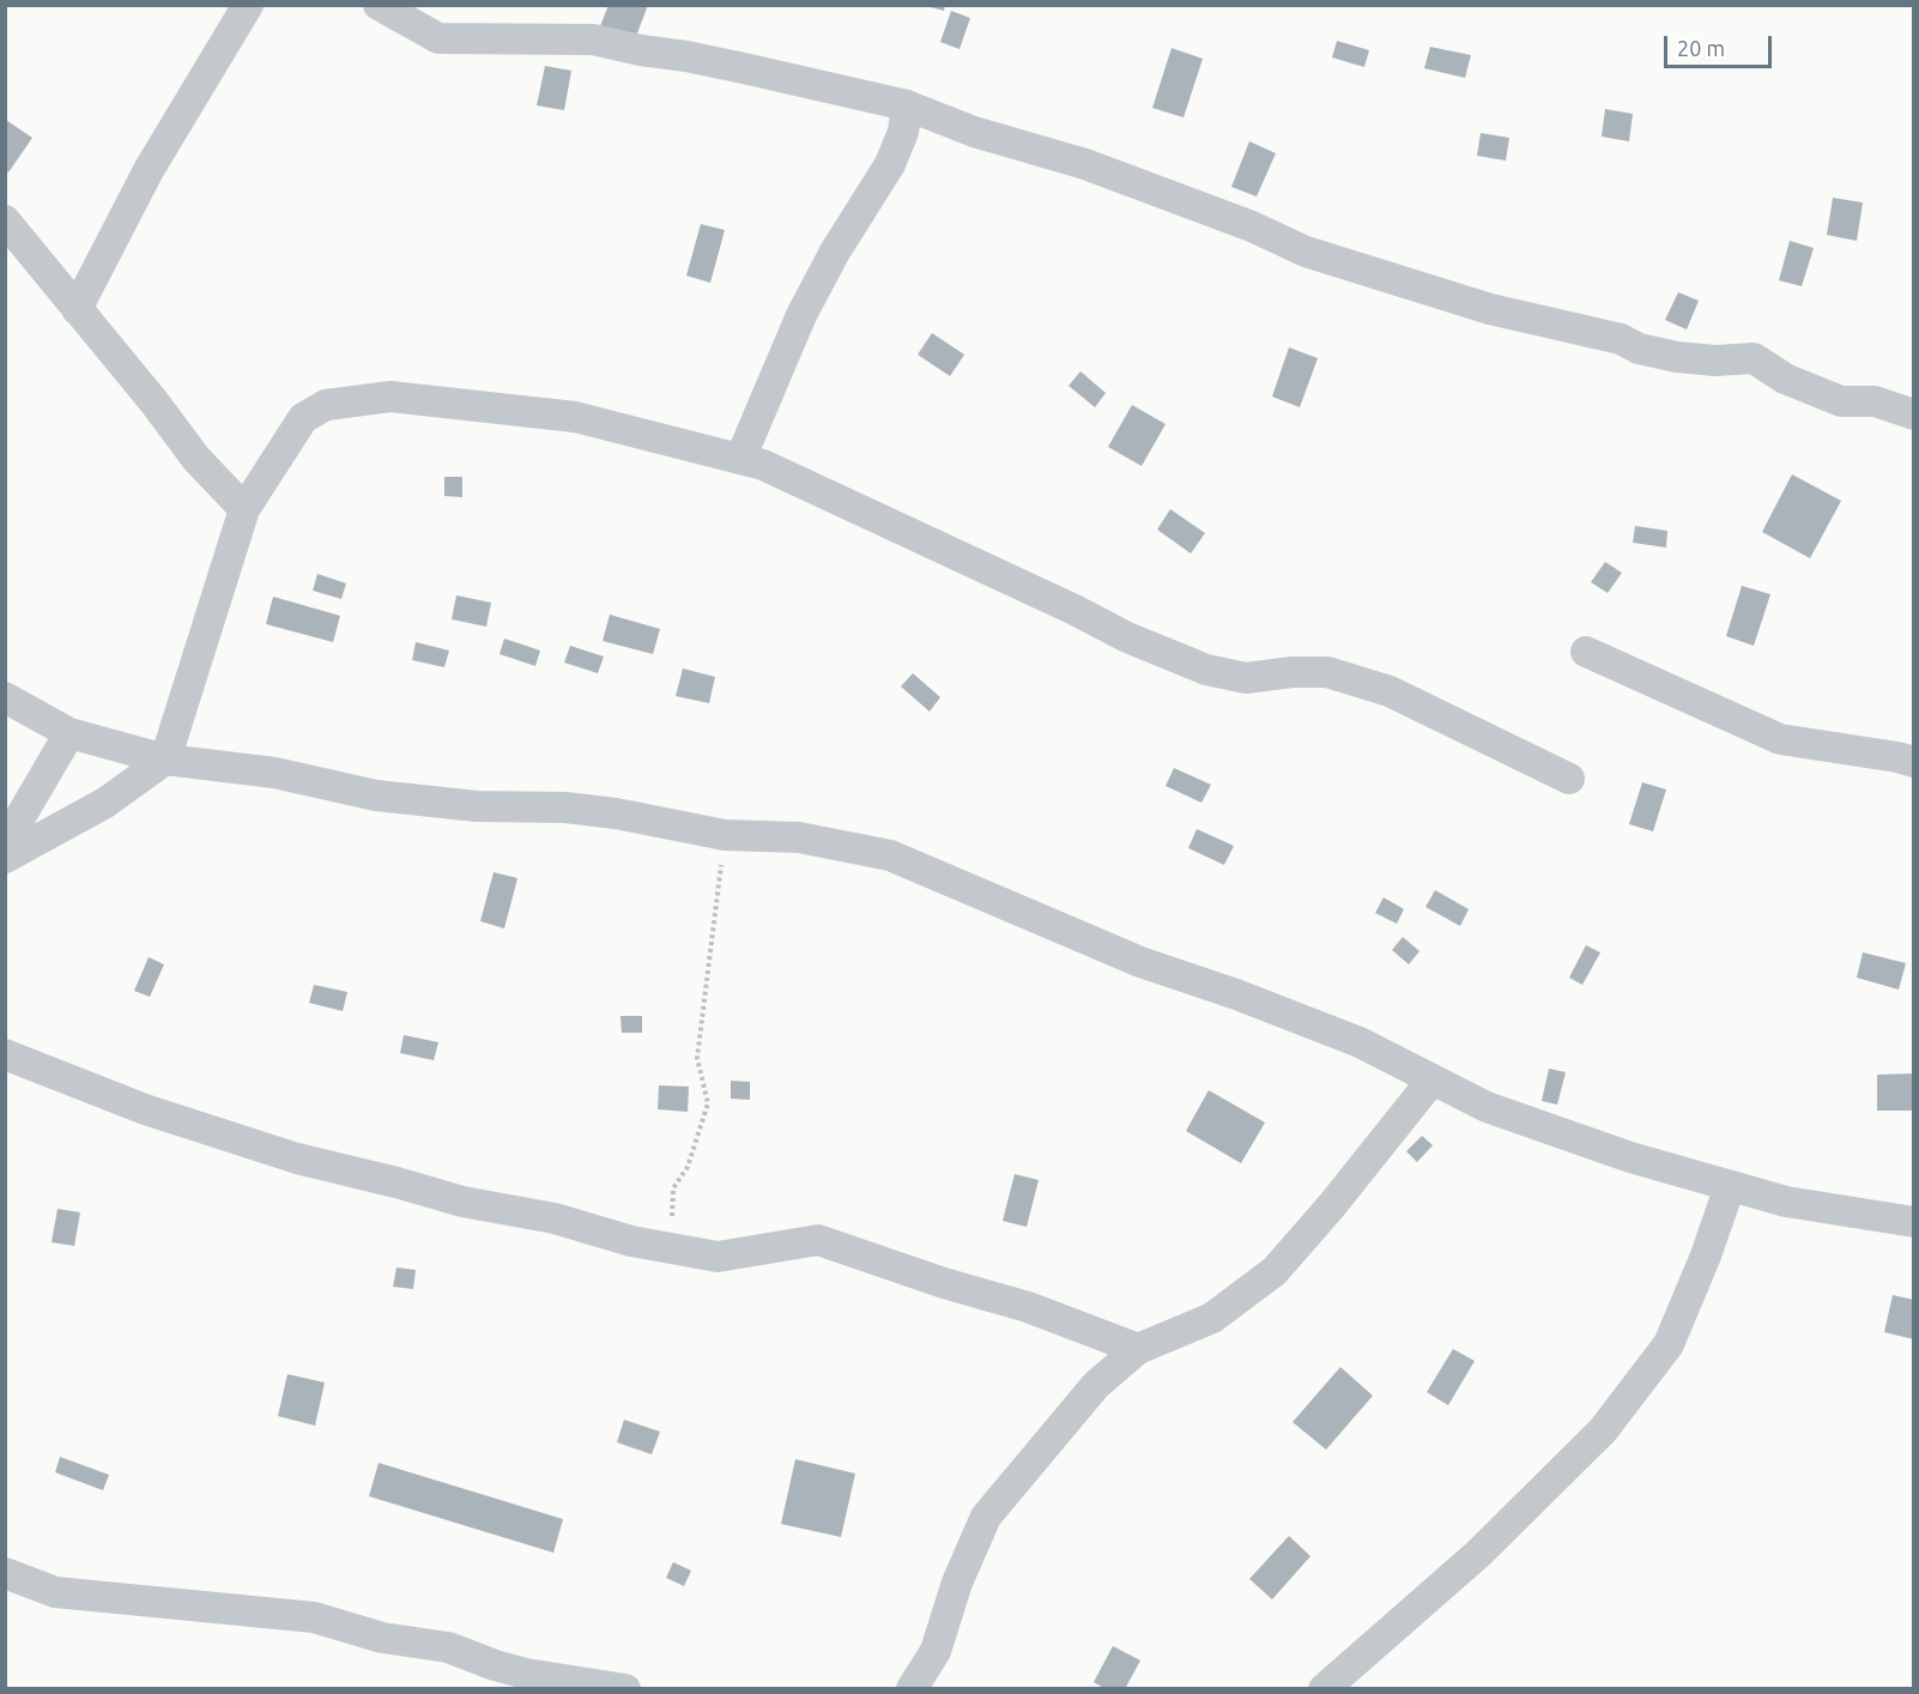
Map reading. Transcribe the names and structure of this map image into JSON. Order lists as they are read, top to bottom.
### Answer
{
  "scale_bar": "20 m"
}
